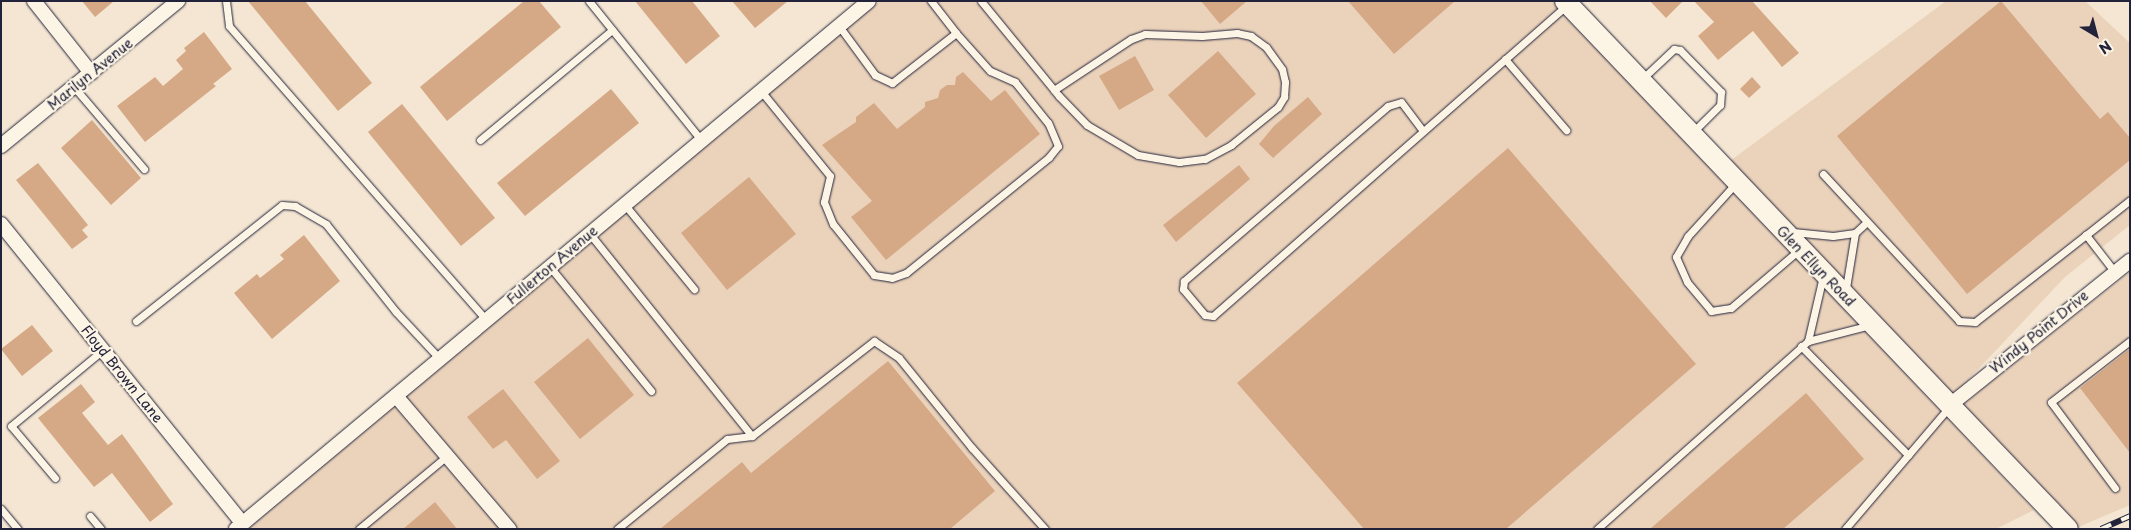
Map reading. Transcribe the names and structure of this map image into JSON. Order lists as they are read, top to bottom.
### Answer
{
  "streets": {
    "street": [
      "Marilyn Avenue",
      "Fullerton Avenue",
      "Glen Ellyn Road",
      "Windy Point Drive",
      "Floyd Brown Lane"
    ]
  },
  "crossings": [
    ["Fullerton Avenue", "Floyd Brown Lane"],
    ["Glen Ellyn Road", "Windy Point Drive"]
  ],
  "north": "bottom right"
}
